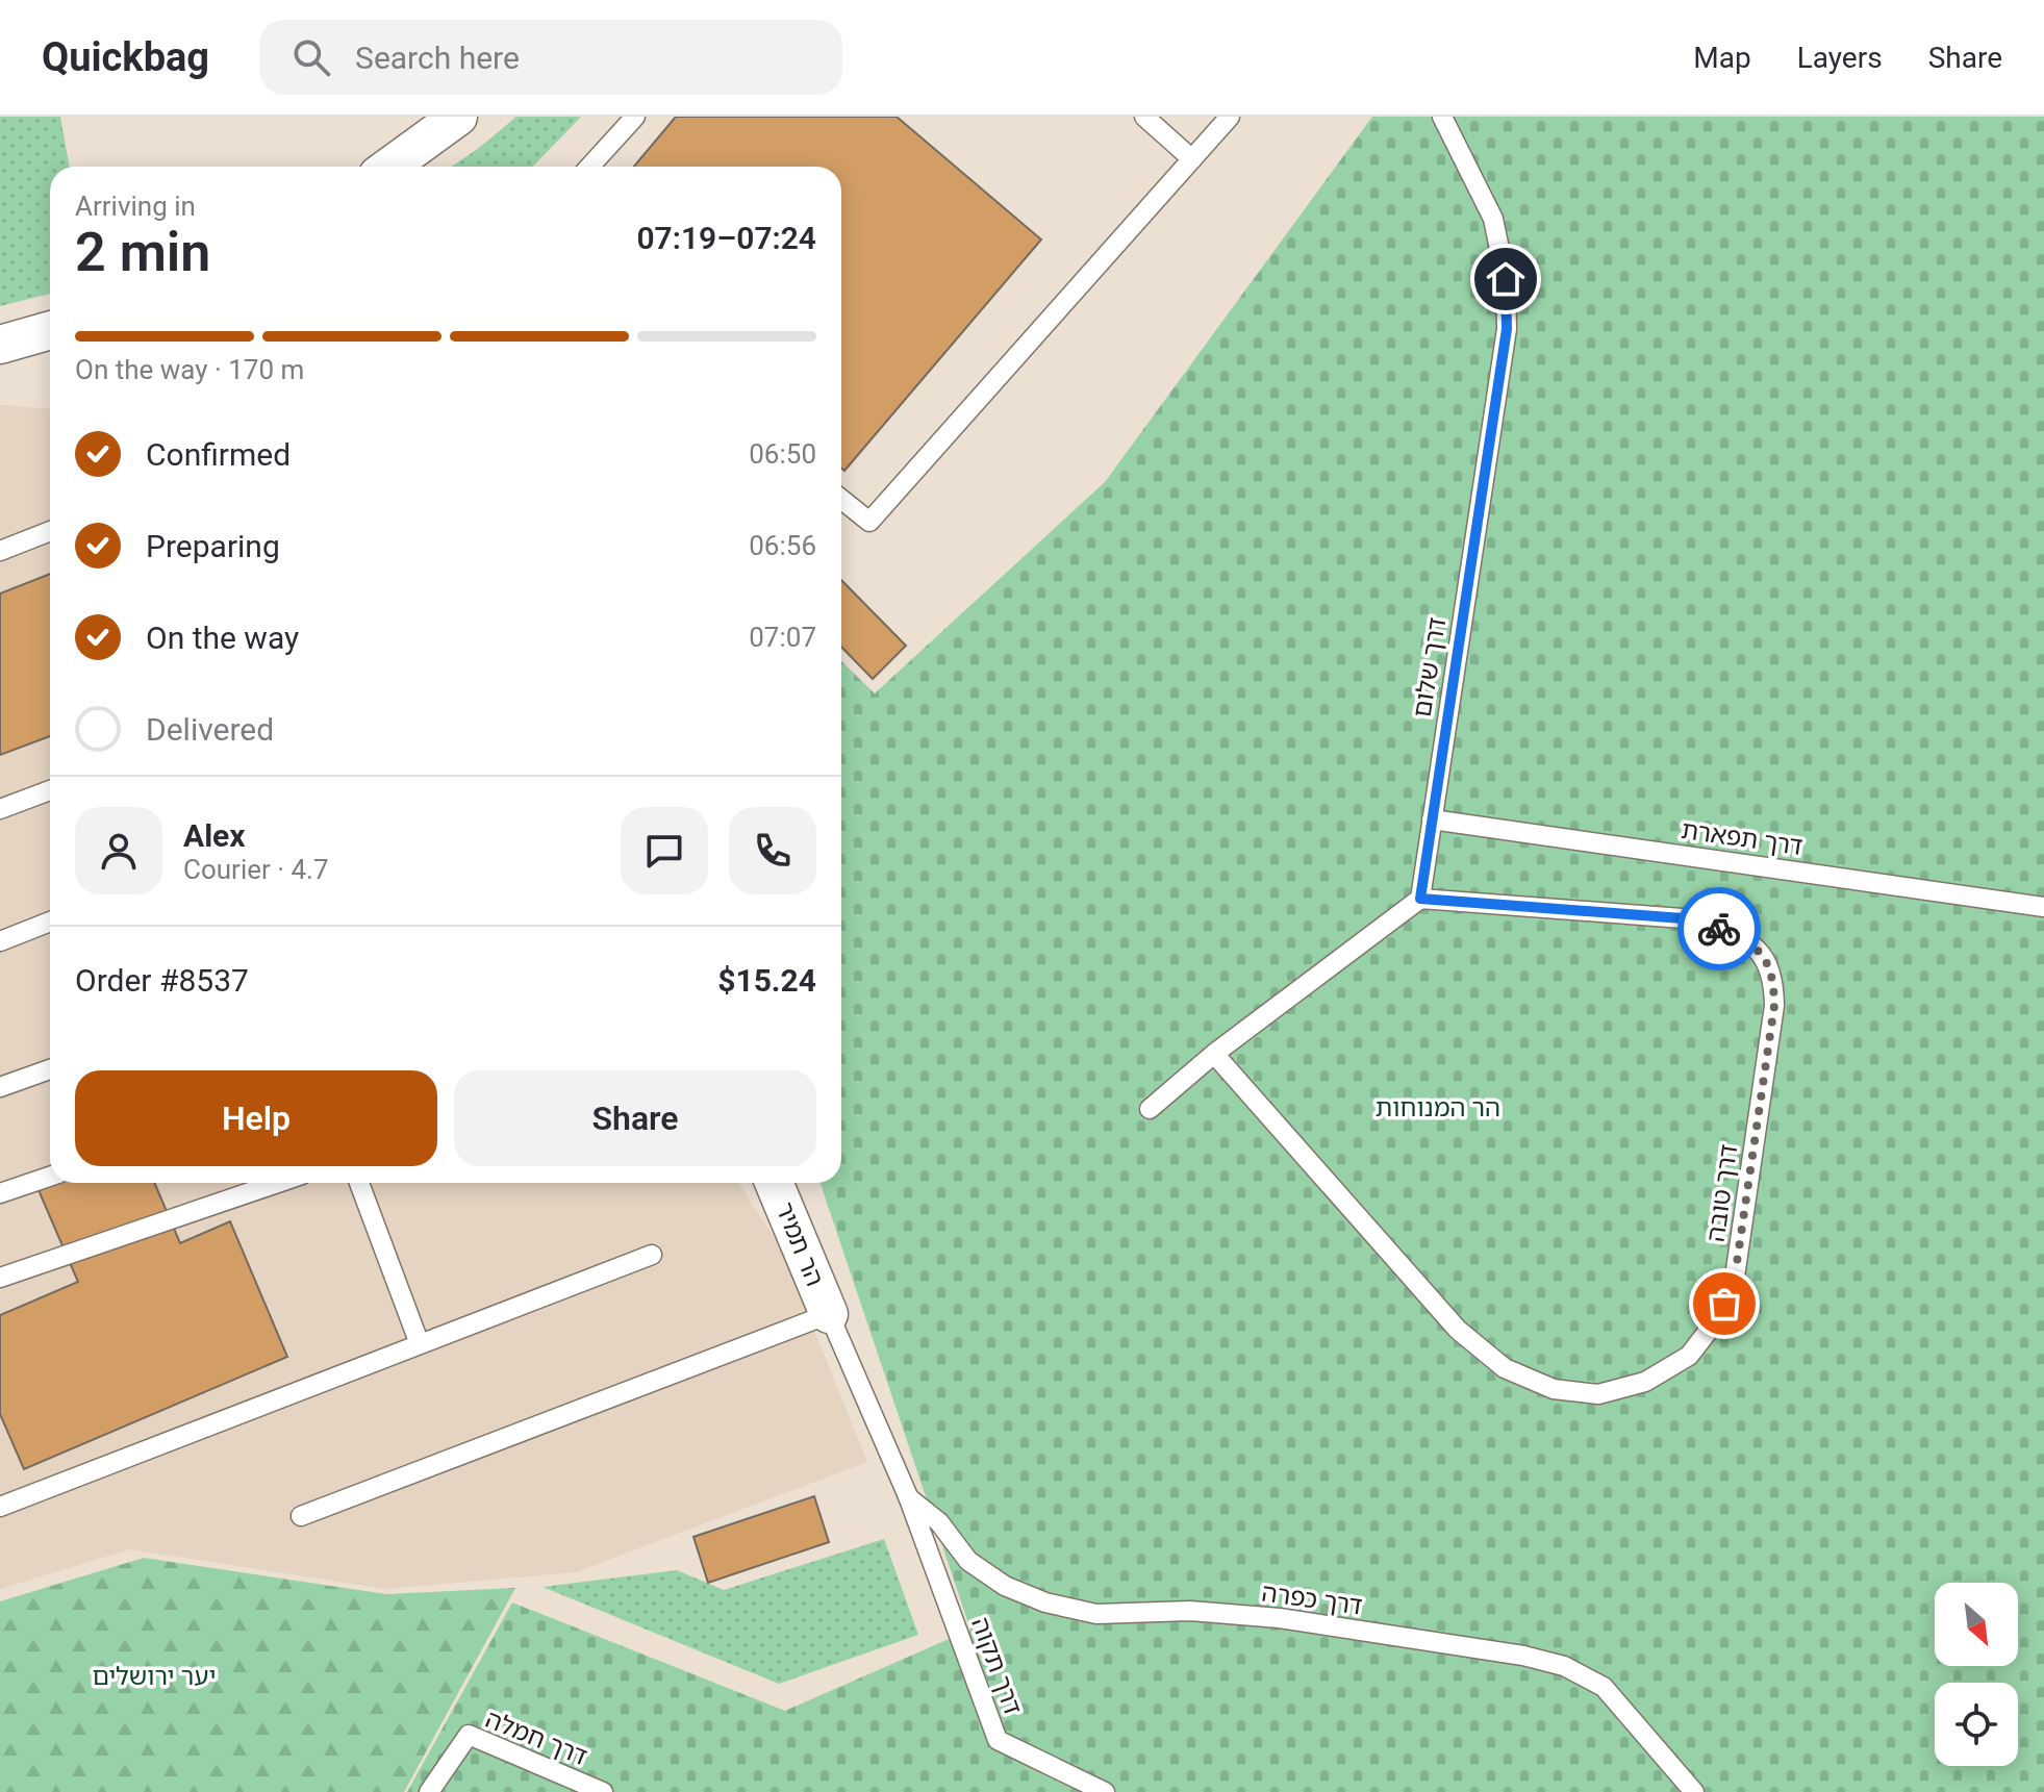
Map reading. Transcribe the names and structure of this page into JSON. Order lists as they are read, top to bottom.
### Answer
{
  "streets": {
    "street": ["הר תמיר"],
    "lane": [
      "דרך שלום",
      "דרך תפארת",
      "דרך טובה",
      "דרך כפרה",
      "דרך תקוה",
      "דרך חמלה"
    ]
  },
  "crossings": [
    ["דרך שלום", "דרך תפארת"],
    ["דרך שלום", "דרך טובה"],
    ["הר תמיר", "דרך תקוה"],
    ["דרך כפרה", "דרך תקוה"]
  ],
  "parks": ["הר המנוחות", "יער ירושלים"],
  "north": "bottom right",
  "page": {
    "header": "Quickbag",
    "search": "Search here",
    "nav": ["Map", "Layers", "Share"],
    "heading": ["2 min", "Arriving in", "07:19–07:24"],
    "panel": [
      "Alex",
      "Courier · 4.7",
      "Order #8537",
      "$15.24"
    ],
    "bar": "On the way · 170 m",
    "list": [
      ["Confirmed", "06:50"],
      ["Preparing", "06:56"],
      ["On the way", "07:07"],
      "Delivered"
    ],
    "buttons": ["Help", "Share"]
  }
}
